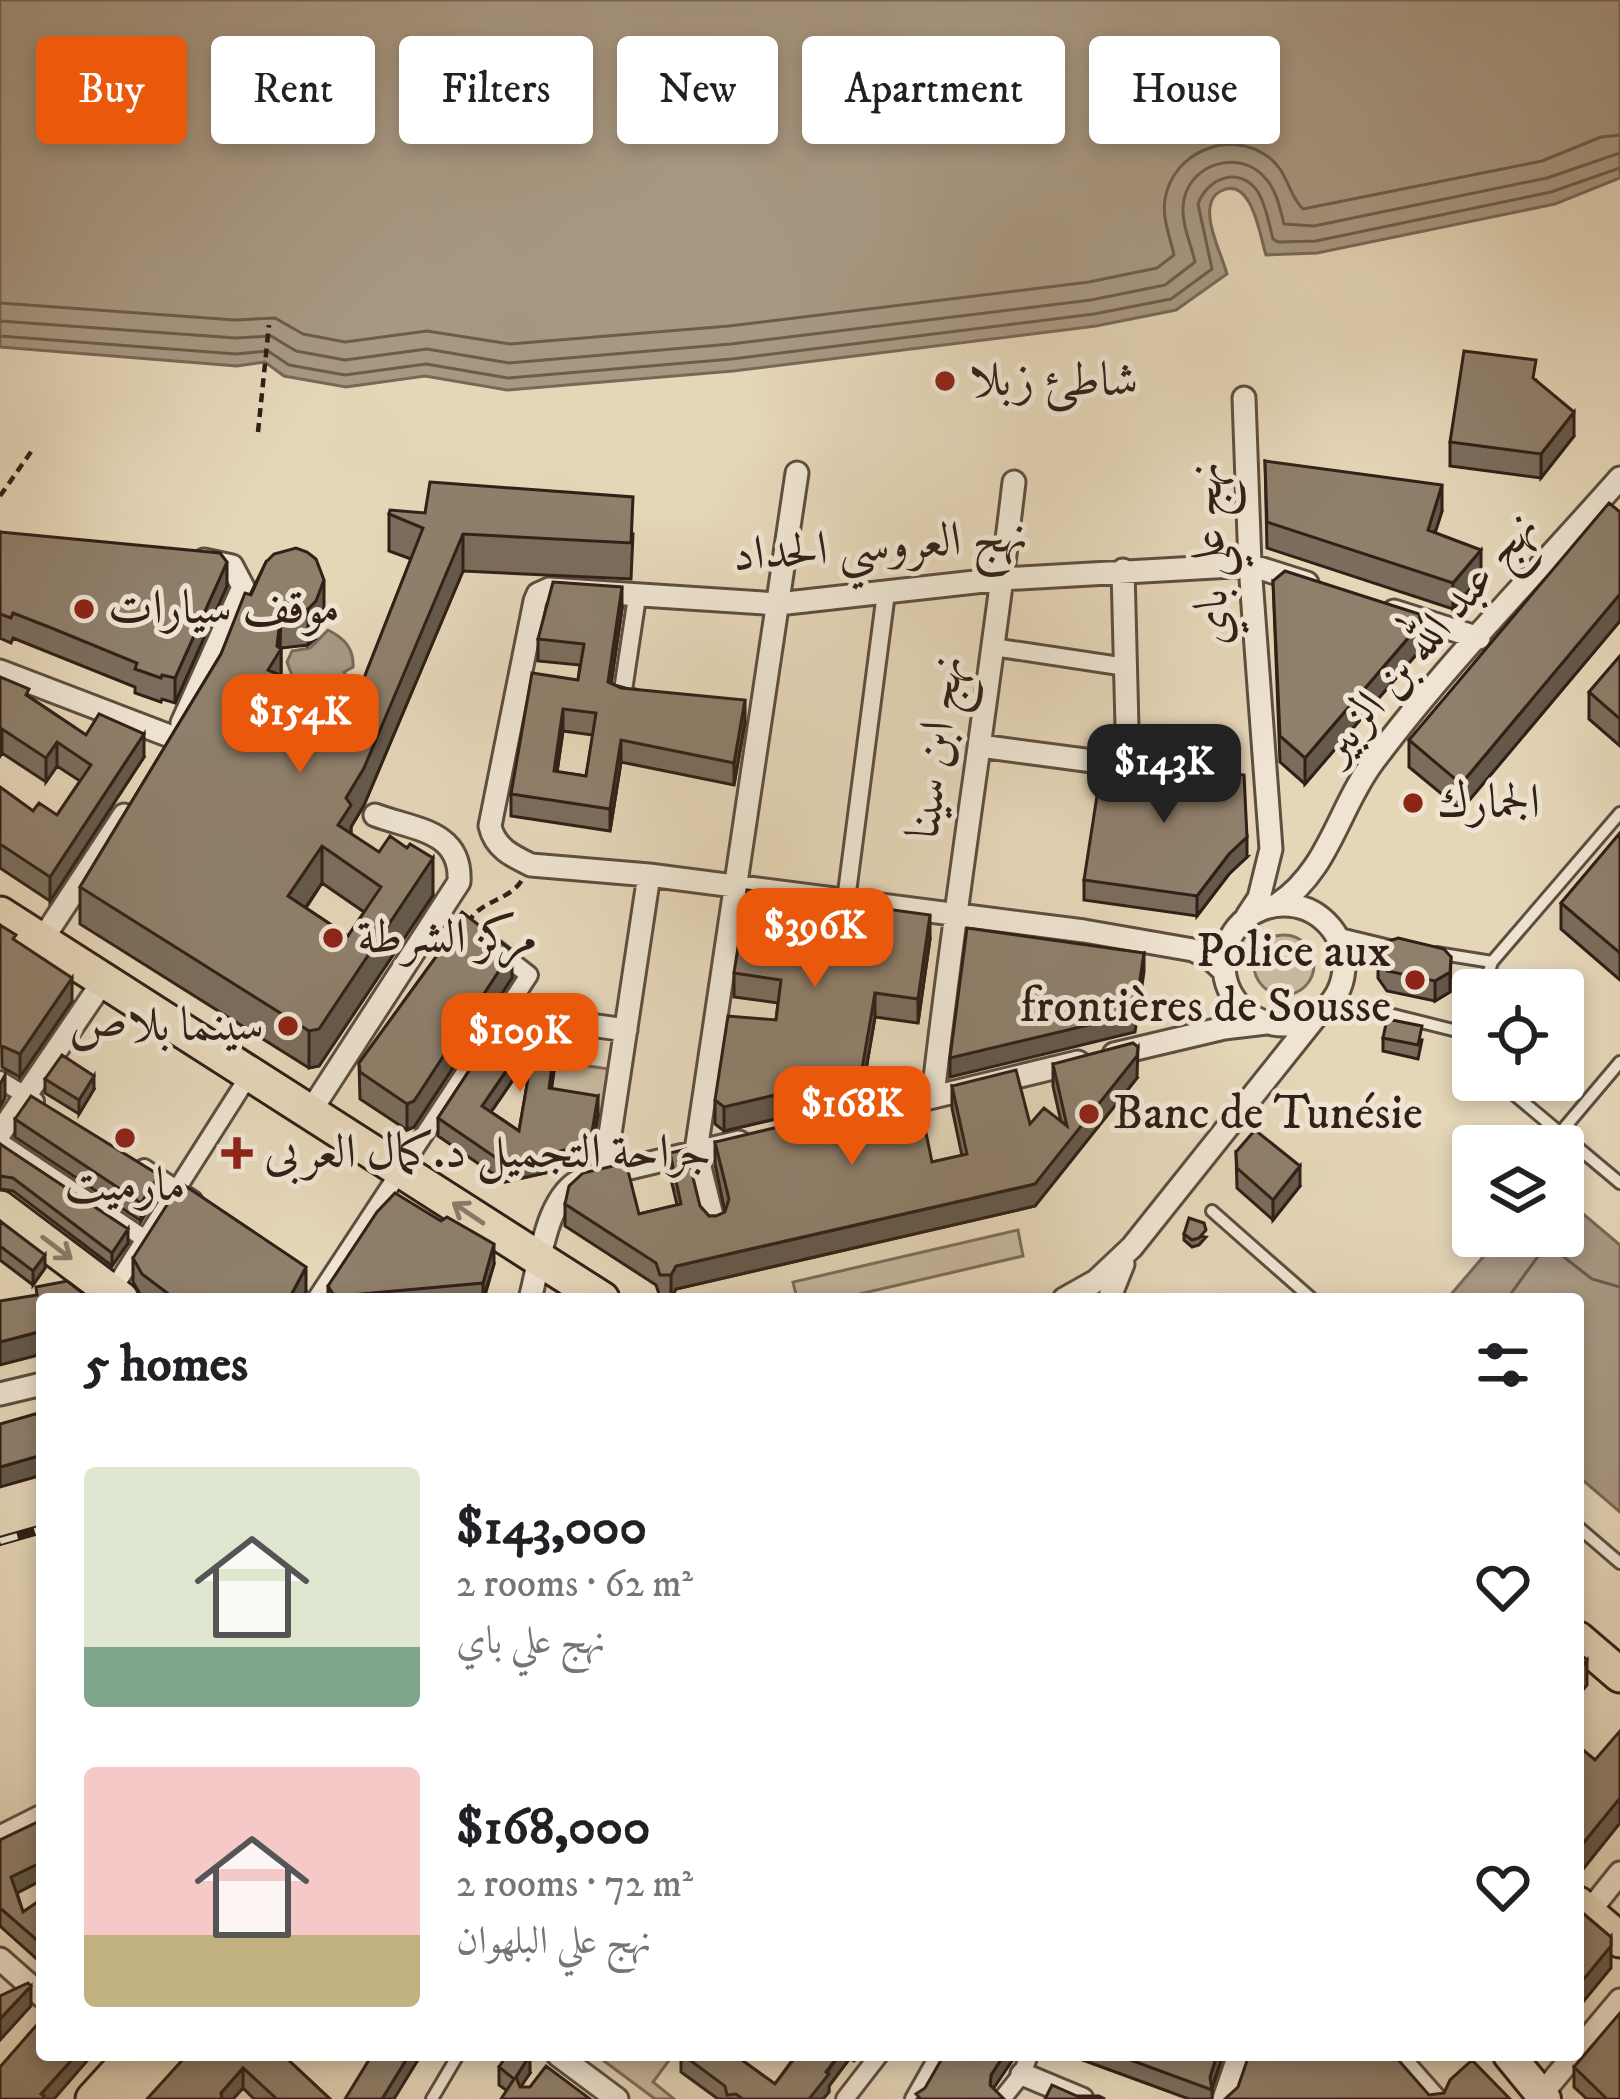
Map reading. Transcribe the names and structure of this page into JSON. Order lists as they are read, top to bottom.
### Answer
{
  "streets": {
    "street": [
      "نهج العروسي الحداد",
      "نهج علي باي",
      "نهج عبد الله بن الزبير",
      "نهج ابن سينا"
    ]
  },
  "crossings": [
    ["نهج العروسي الحداد", "نهج علي باي"],
    ["نهج العروسي الحداد", "نهج ابن سينا"],
    ["نهج علي باي", "نهج عبد الله بن الزبير"]
  ],
  "places": {
    "other": [
      "شاطئ زبلا",
      "موقف سيارات",
      "الجمارك",
      "مركز الشرطة",
      "Police aux frontières de Sousse",
      "سينما بلاص",
      "Banc de Tunésie",
      "مارميت"
    ],
    "health": ["جراحة التجميل د.كمال العربى"]
  },
  "page": {
    "chip": [
      "Buy",
      "Rent",
      "Filters",
      "New",
      "Apartment",
      "House"
    ],
    "price": [
      "$154K",
      "$143K",
      "$396K",
      "$109K",
      "$168K"
    ],
    "heading": "5 homes",
    "list": [
      {
        "name": "$143,000",
        "note": "2 rooms · 62 m² · نهج علي باي"
      },
      {
        "name": "$168,000",
        "note": "2 rooms · 72 m² · نهج علي البلهوان"
      }
    ]
  }
}
